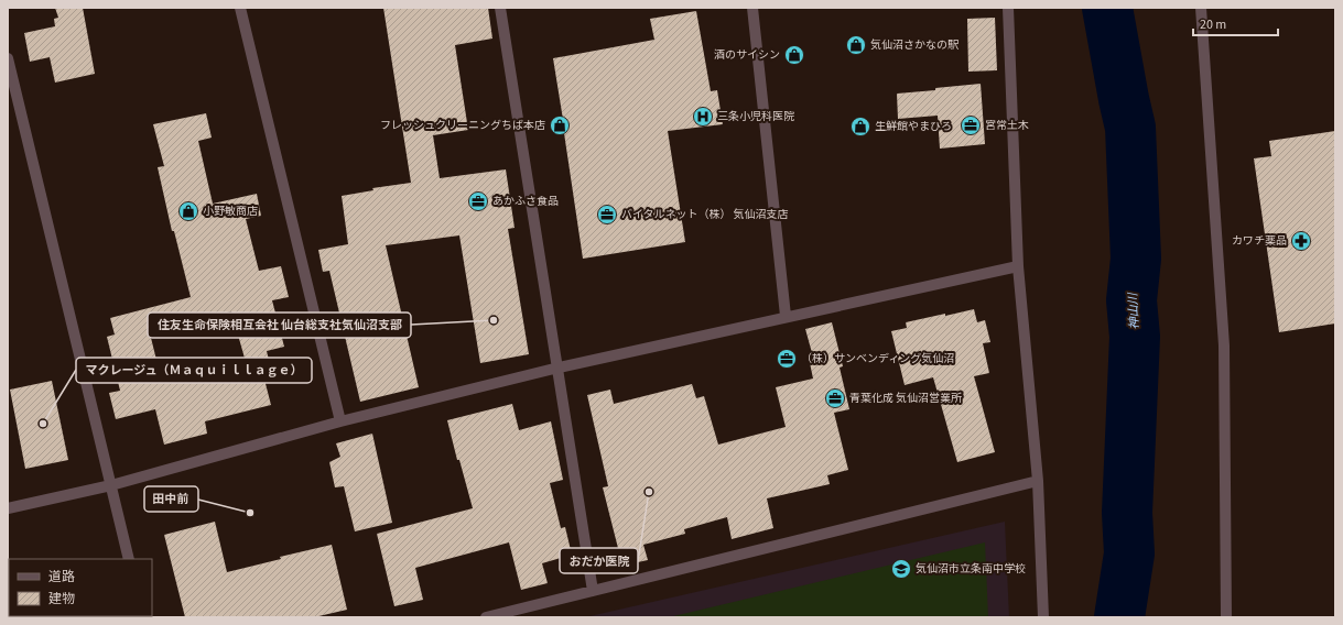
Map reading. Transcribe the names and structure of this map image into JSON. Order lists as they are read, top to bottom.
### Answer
{
  "water": ["神山川"],
  "places": {
    "shop": [
      "気仙沼さかなの駅",
      "酒のサイシン",
      "フレッシュクリーニングちば本店",
      "生鮮館やまひろ",
      "小野敏商店"
    ],
    "hospital": ["三条小児科医院"],
    "office": [
      "宮常土木",
      "あかふさ食品",
      "バイタルネット（株） 気仙沼支店",
      "（株）サンベンディング気仙沼",
      "青葉化成 気仙沼営業所"
    ],
    "pharmacy": ["カワチ薬品"],
    "other": [
      "住友生命保険相互会社 仙台総支社気仙沼支部",
      "マクレージュ（Ｍａｑｕｉｌｌａｇｅ）",
      "おだか医院",
      "田中前"
    ],
    "school or university": ["気仙沼市立条南中学校"]
  },
  "legend": ["道路", "建物"],
  "scale_bar": "20 m"
}
